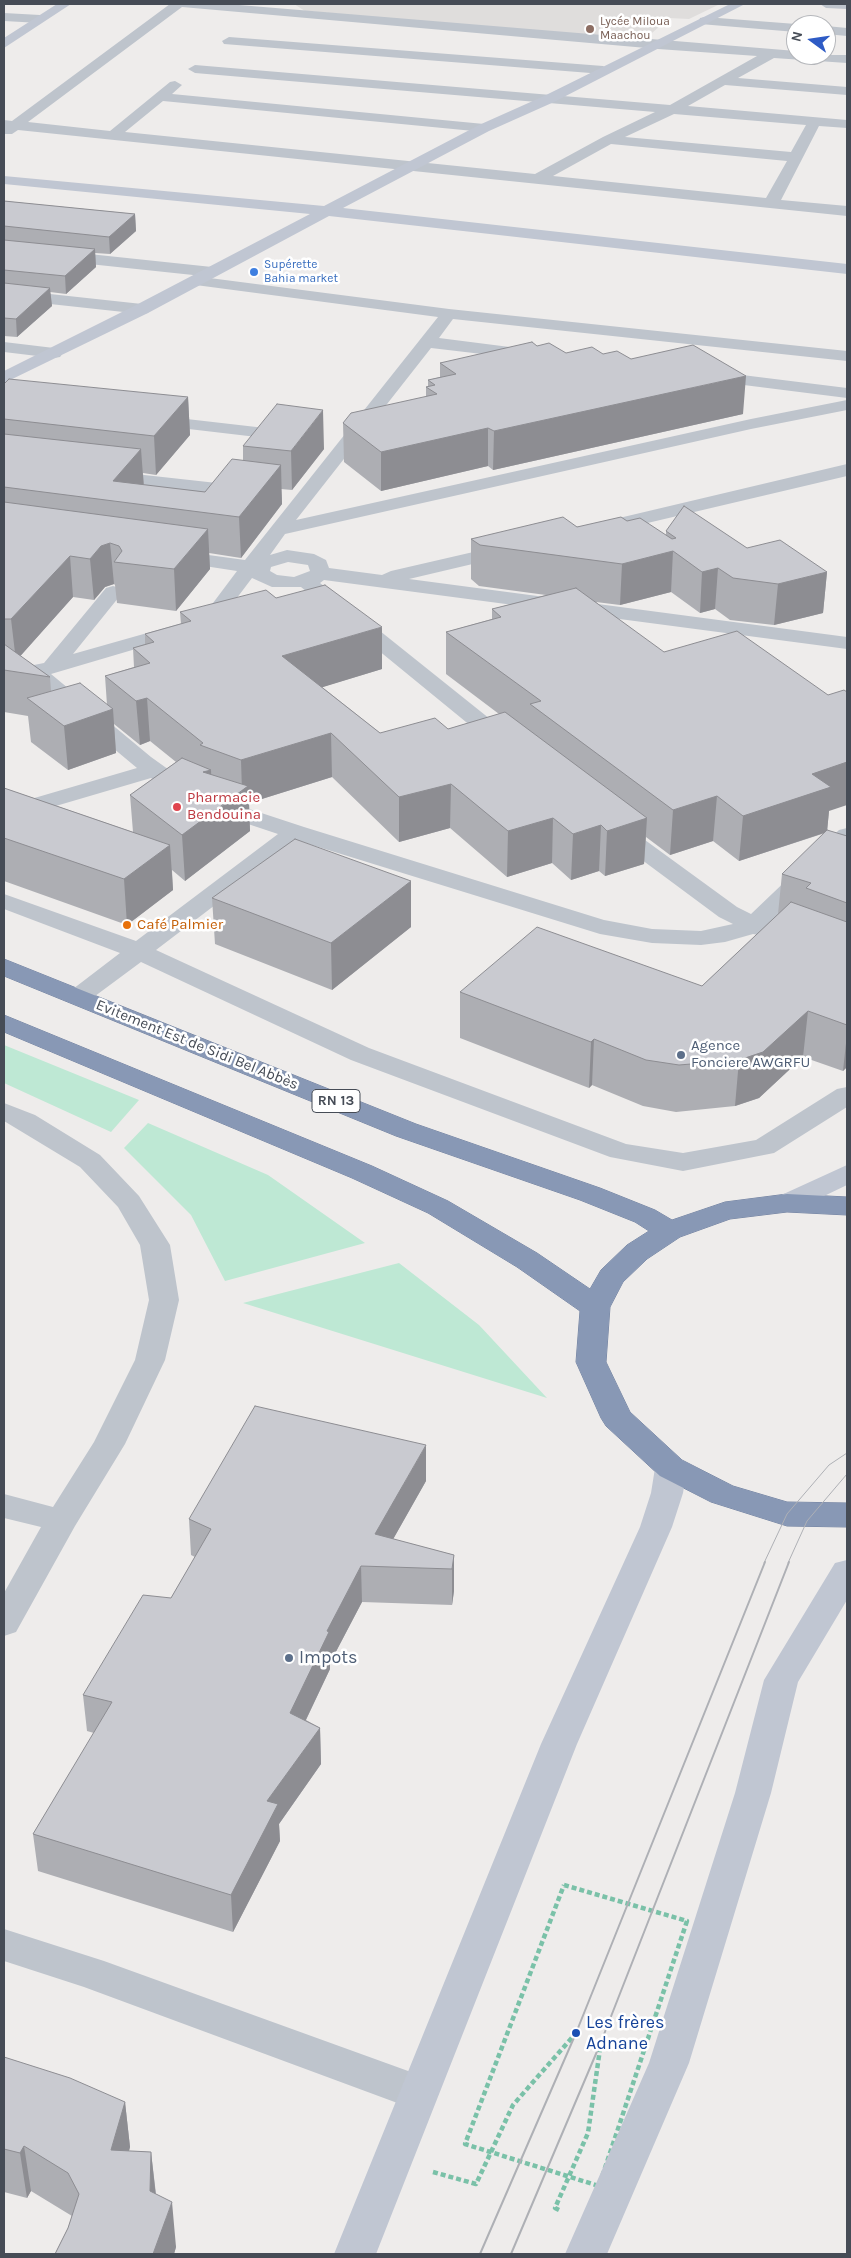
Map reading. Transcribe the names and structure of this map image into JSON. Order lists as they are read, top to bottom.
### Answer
{
  "streets": {
    "highway": ["Evitement Est de Sidi Bel Abbès", "RN 13"]
  },
  "places": [
    "Lycée Miloua Maachou",
    "Supérette Bahia market",
    "Pharmacie Bendouina",
    "Café Palmier",
    "Agence Fonciere AWGRFU",
    "Impots",
    "Les frères Adnane"
  ],
  "north": "left"
}
